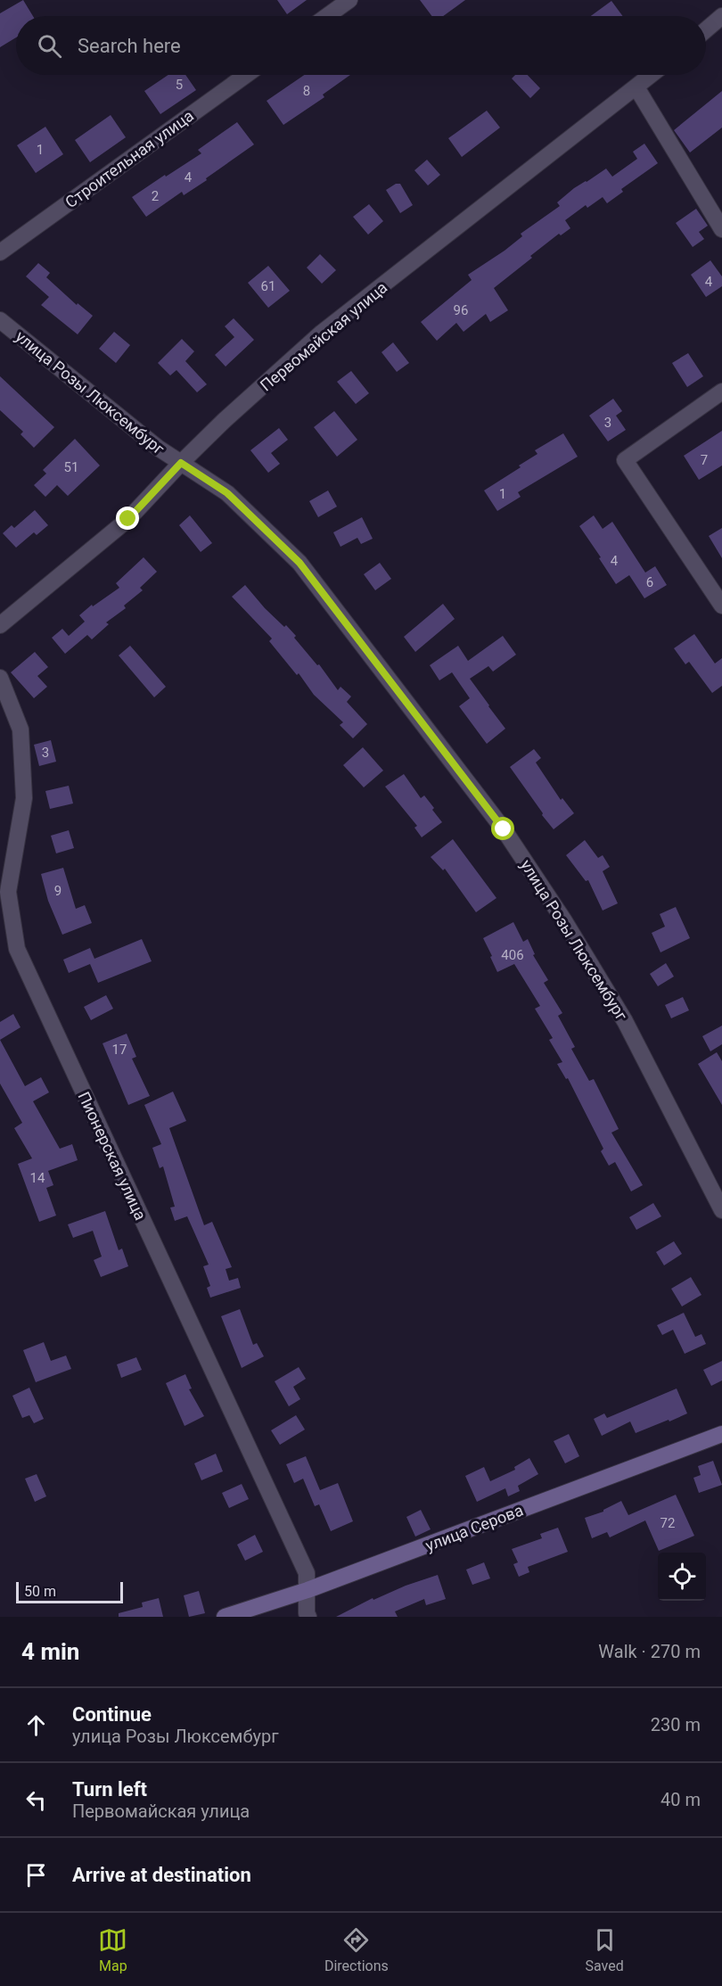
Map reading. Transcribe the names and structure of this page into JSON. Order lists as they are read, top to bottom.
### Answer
{
  "streets": {
    "street": [
      "Строительная улица",
      "Первомайская улица",
      "улица Розы Люксембург",
      "Пионерская улица",
      "улица Серова"
    ]
  },
  "crossings": [
    ["Первомайская улица", "улица Розы Люксембург"],
    ["Пионерская улица", "улица Серова"]
  ],
  "house_numbers": [
    "5",
    "8",
    "1",
    "4",
    "2",
    "4",
    "61",
    "96",
    "3",
    "7",
    "51",
    "1",
    "4",
    "6",
    "3",
    "9",
    "406",
    "17",
    "14",
    "72"
  ],
  "scale_bar": "50 m",
  "page": {
    "search": "Search here",
    "scale": "50 m",
    "heading": ["4 min", "Walk · 270 m"],
    "list": [
      ["Continue", "улица Розы Люксембург", "230 m"],
      ["Turn left", "Первомайская улица", "40 m"],
      "Arrive at destination"
    ],
    "nav": ["Map", "Directions", "Saved"]
  }
}
